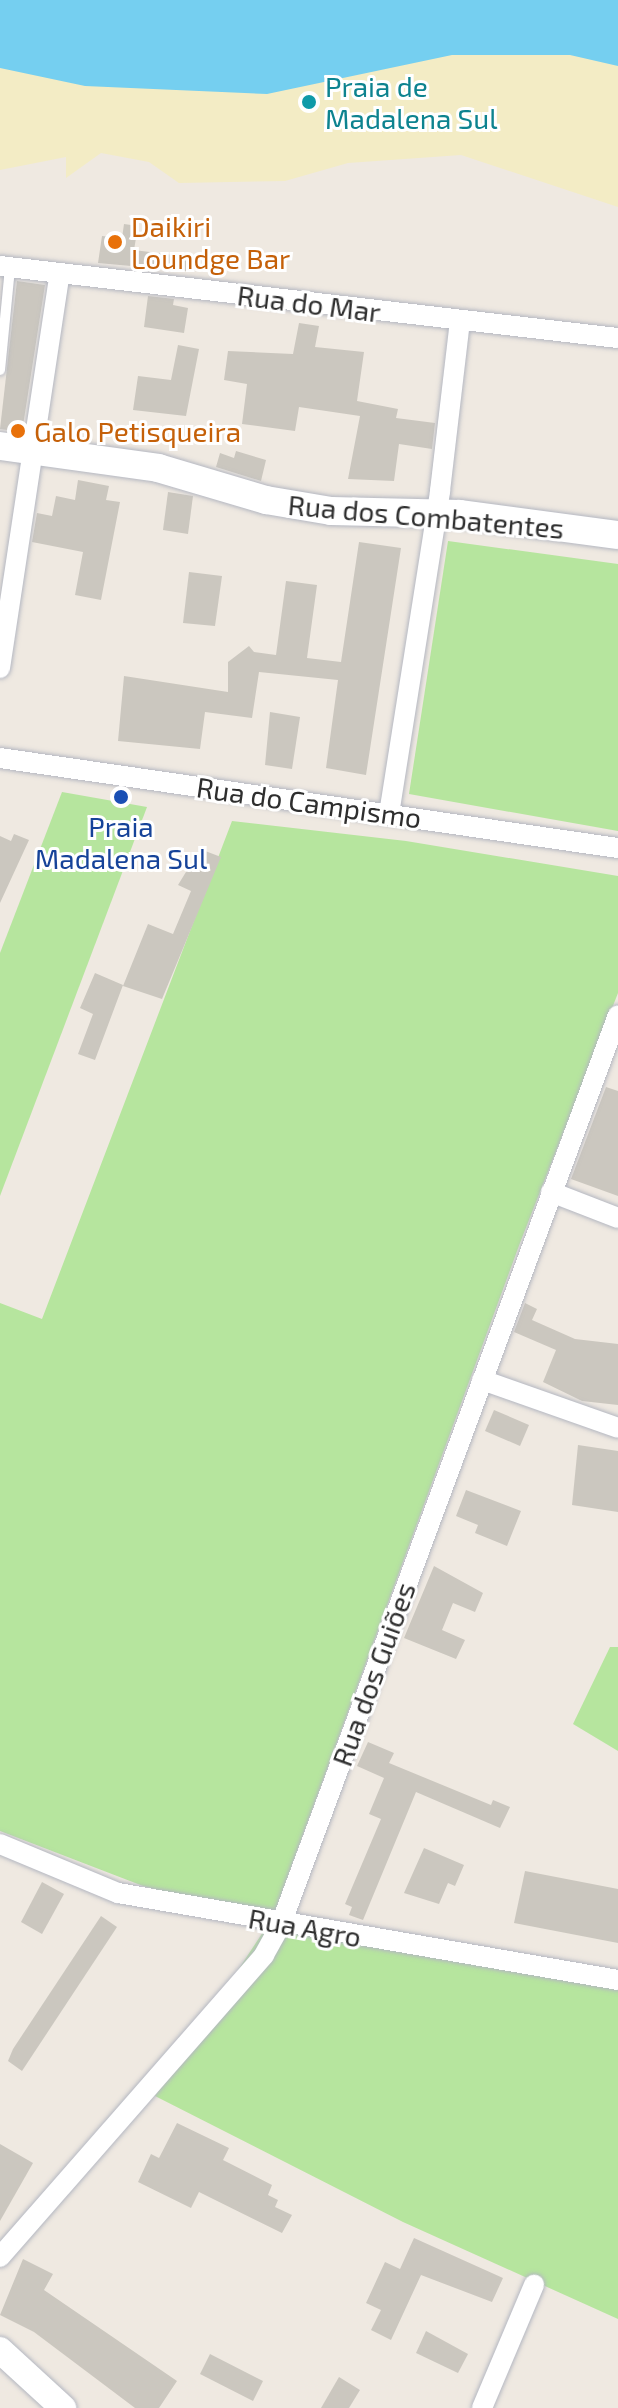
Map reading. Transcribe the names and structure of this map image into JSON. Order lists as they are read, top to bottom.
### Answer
{
  "streets": {
    "main road": ["Rua dos Combatentes"],
    "street": [
      "Rua do Mar",
      "Rua do Campismo",
      "Rua dos Guiões",
      "Rua Agro"
    ]
  },
  "crossings": [
    ["Rua dos Guiões", "Rua Agro"]
  ],
  "places": [
    "Praia de Madalena Sul",
    "Daikiri Loundge Bar",
    "Galo Petisqueira",
    "Praia Madalena Sul"
  ]
}
